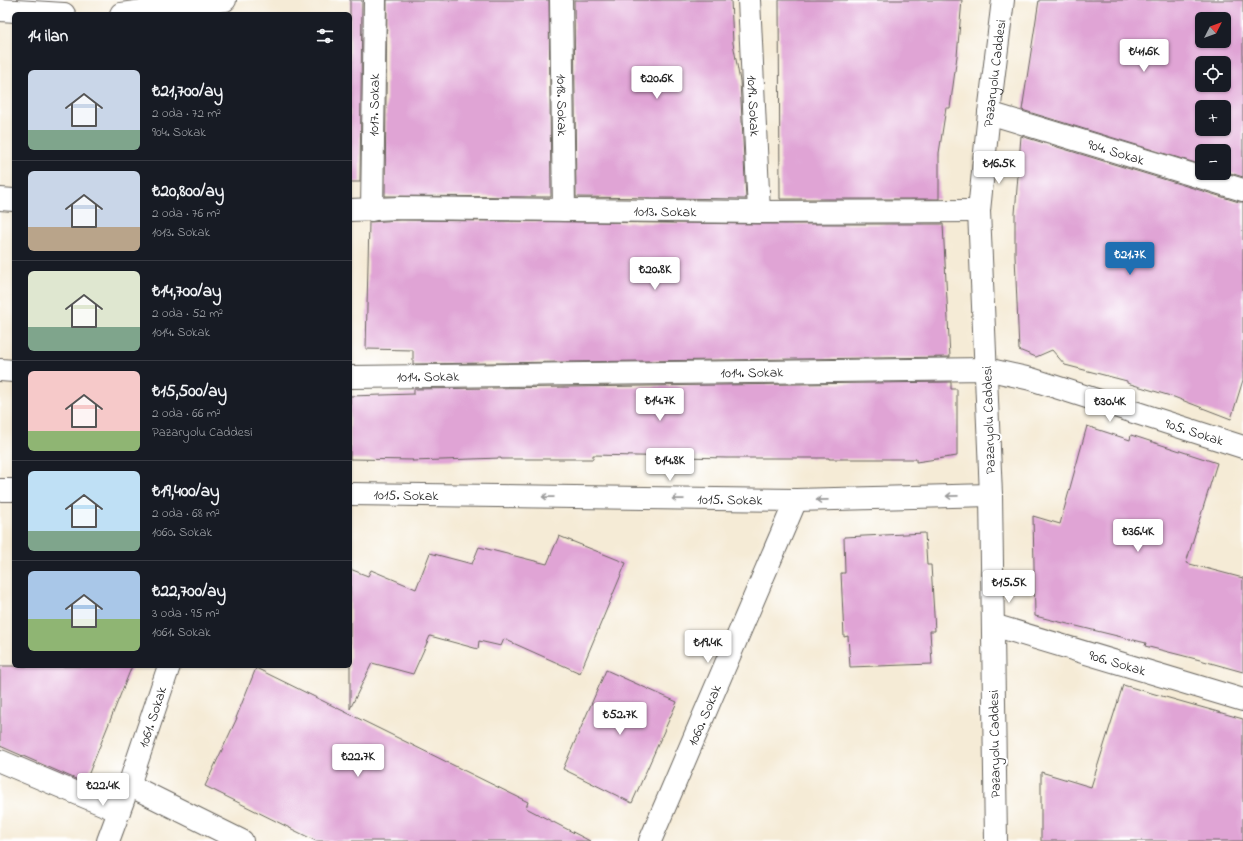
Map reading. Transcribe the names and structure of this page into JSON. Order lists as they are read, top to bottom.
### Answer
{
  "streets": {
    "street": [
      "Pazaryolu Caddesi",
      "1017. Sokak",
      "1018. Sokak",
      "1019. Sokak",
      "904. Sokak",
      "1013. Sokak",
      "1014. Sokak",
      "905. Sokak",
      "1015. Sokak",
      "906. Sokak",
      "1060. Sokak",
      "1061. Sokak"
    ]
  },
  "crossings": [
    ["Pazaryolu Caddesi", "904. Sokak"],
    ["Pazaryolu Caddesi", "1013. Sokak"],
    ["Pazaryolu Caddesi", "1014. Sokak"],
    ["Pazaryolu Caddesi", "905. Sokak"],
    ["Pazaryolu Caddesi", "1015. Sokak"],
    ["Pazaryolu Caddesi", "906. Sokak"],
    ["1017. Sokak", "1013. Sokak"],
    ["1018. Sokak", "1013. Sokak"],
    ["1019. Sokak", "1013. Sokak"],
    ["1014. Sokak", "905. Sokak"],
    ["1015. Sokak", "1060. Sokak"]
  ],
  "one_way": ["1015. Sokak"],
  "north": "top right",
  "page": {
    "map_buttons": ["+", "−"],
    "heading": "14 ilan",
    "price": [
      "₺41.6K",
      "₺20.6K",
      "₺16.5K",
      "₺21.7K",
      "₺20.8K",
      "₺14.7K",
      "₺30.4K",
      "₺14.8K",
      "₺36.4K",
      "₺15.5K",
      "₺19.4K",
      "₺52.7K",
      "₺22.7K",
      "₺22.4K"
    ],
    "list": [
      {
        "name": "₺21,700/ay",
        "note": "2 oda · 72 m² · 904. Sokak"
      },
      {
        "name": "₺20,800/ay",
        "note": "2 oda · 76 m² · 1013. Sokak"
      },
      {
        "name": "₺14,700/ay",
        "note": "2 oda · 52 m² · 1014. Sokak"
      },
      {
        "name": "₺15,500/ay",
        "note": "2 oda · 66 m² · Pazaryolu Caddesi"
      },
      {
        "name": "₺19,400/ay",
        "note": "2 oda · 68 m² · 1060. Sokak"
      },
      {
        "name": "₺22,700/ay",
        "note": "3 oda · 95 m² · 1061. Sokak"
      }
    ]
  }
}
